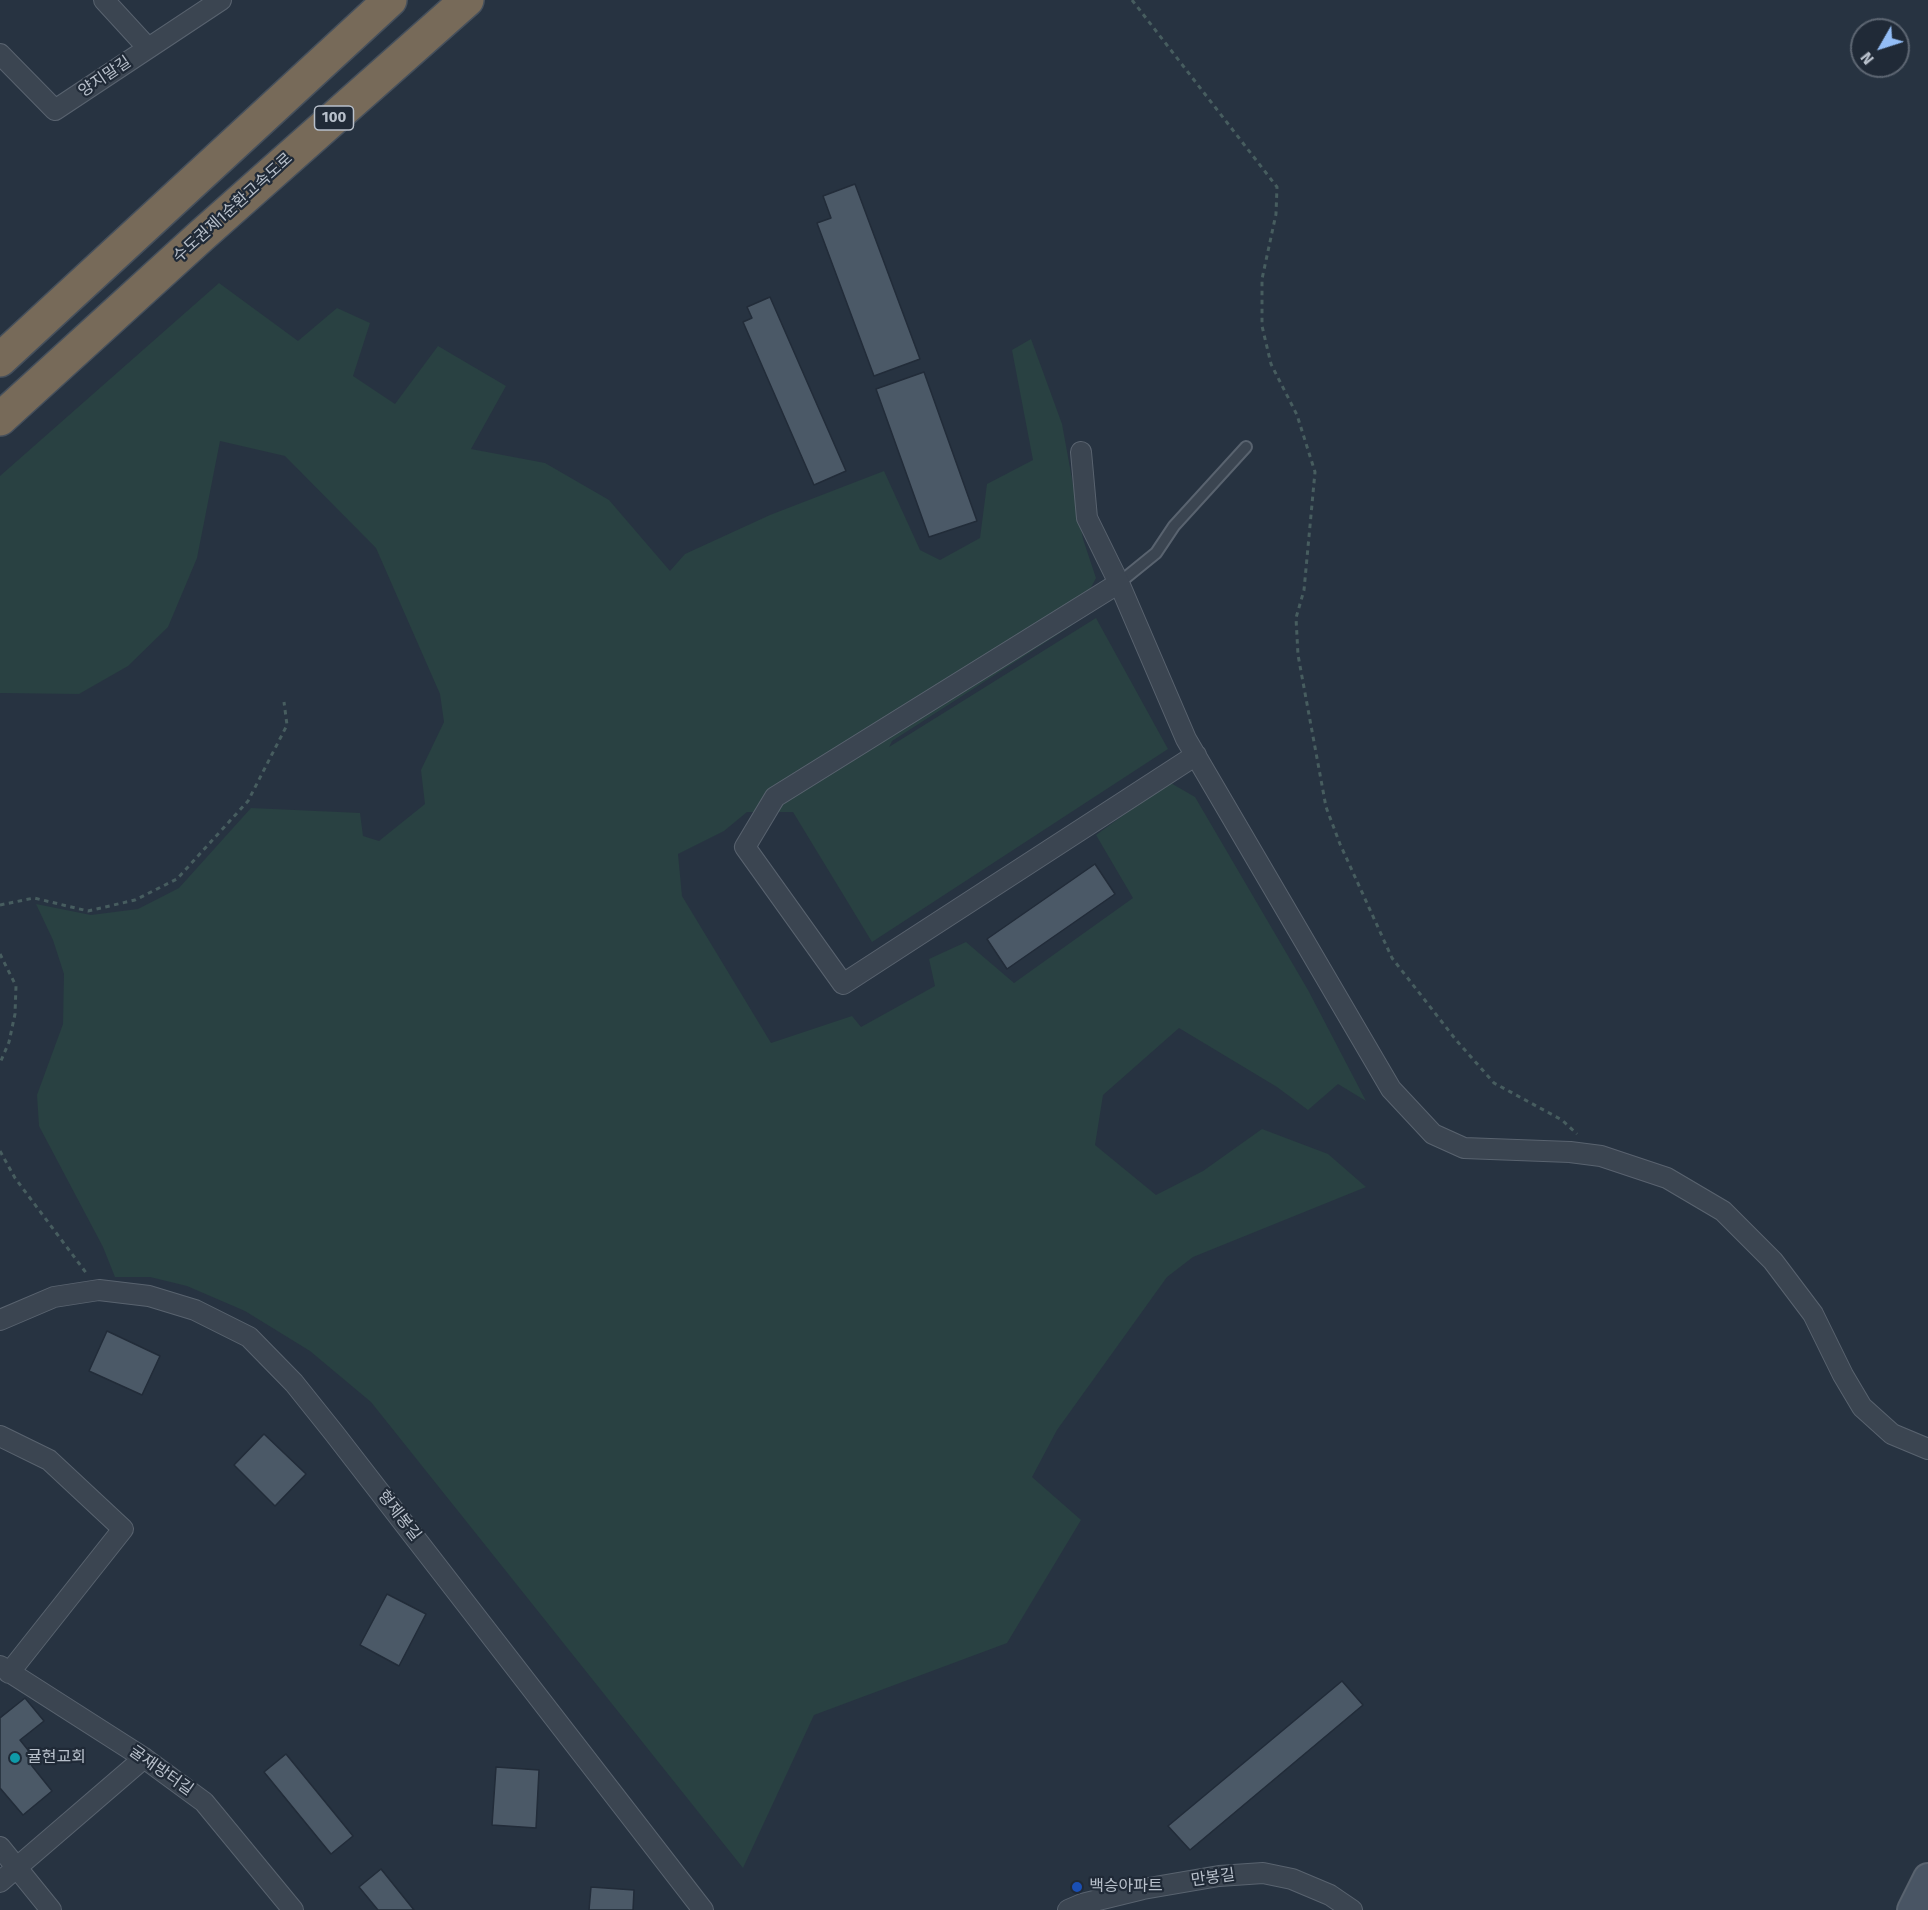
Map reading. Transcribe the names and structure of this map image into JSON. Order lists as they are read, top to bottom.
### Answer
{
  "streets": {
    "highway": ["100", "수도권제1순환고속도로"],
    "street": [
      "양지말길",
      "형제봉길",
      "굴재방터길",
      "만봉길"
    ]
  },
  "places": ["귤현교회", "백승아파트"],
  "north": "bottom left"
}
